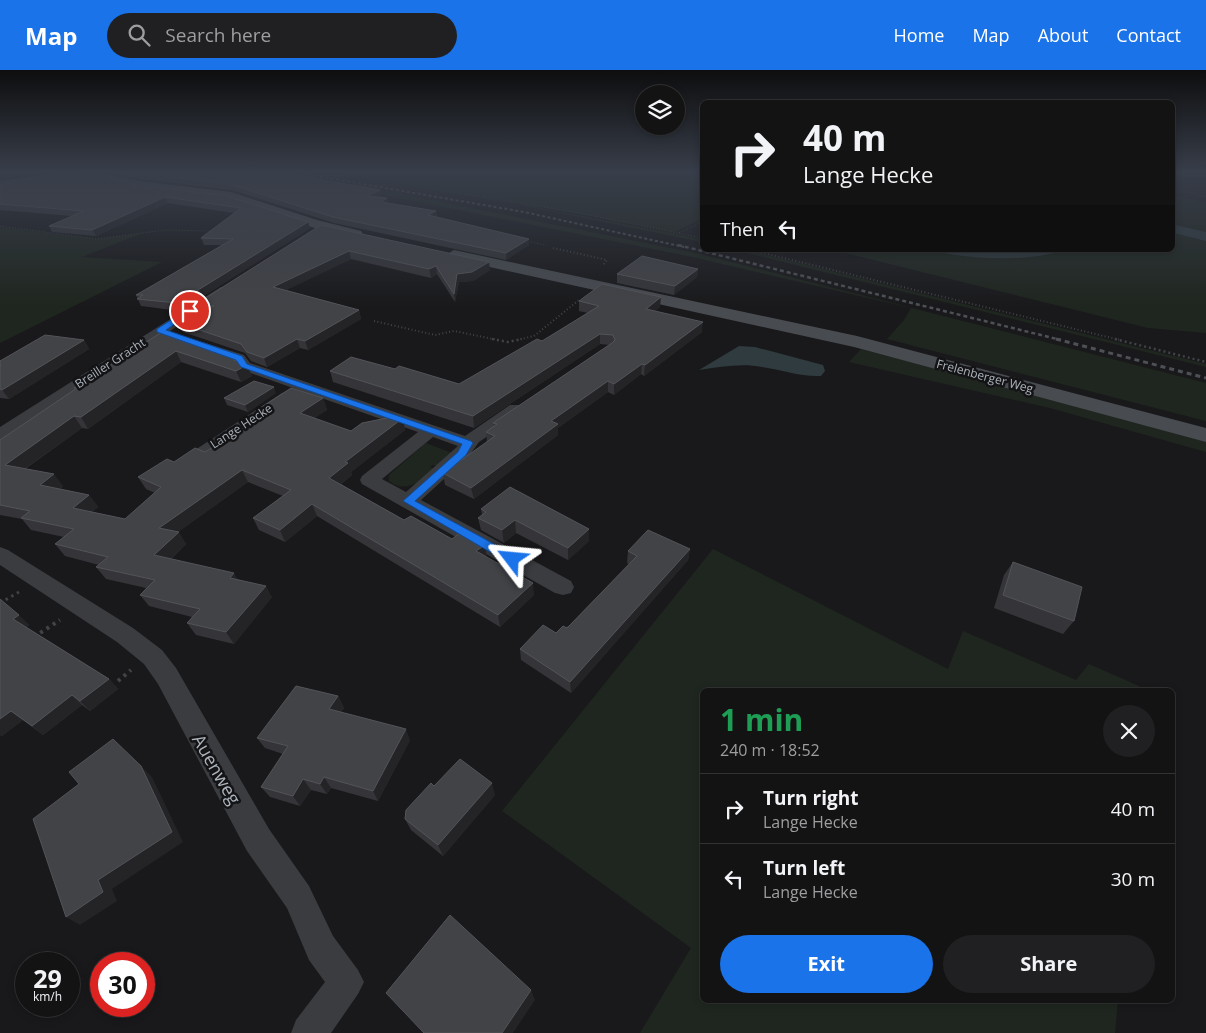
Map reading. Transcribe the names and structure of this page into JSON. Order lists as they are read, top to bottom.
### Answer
{
  "streets": {
    "main road": ["Frelenberger Weg"],
    "street": ["Breiller Gracht", "Lange Hecke", "Auenweg"]
  },
  "page": {
    "header": "Map",
    "search": "Search here",
    "nav": [
      "Home",
      "Map",
      "About",
      "Contact"
    ],
    "turn": ["40 m", "Lange Hecke"],
    "then": "Then",
    "heading": ["1 min", "240 m · 18:52"],
    "list": [
      {
        "name": "Turn right",
        "note": "Lange Hecke",
        "value": "40 m"
      },
      {
        "name": "Turn left",
        "note": "Lange Hecke",
        "value": "30 m"
      }
    ],
    "buttons": ["Exit", "Share"],
    "speed": "29 km/h",
    "limit": "30"
  }
}
